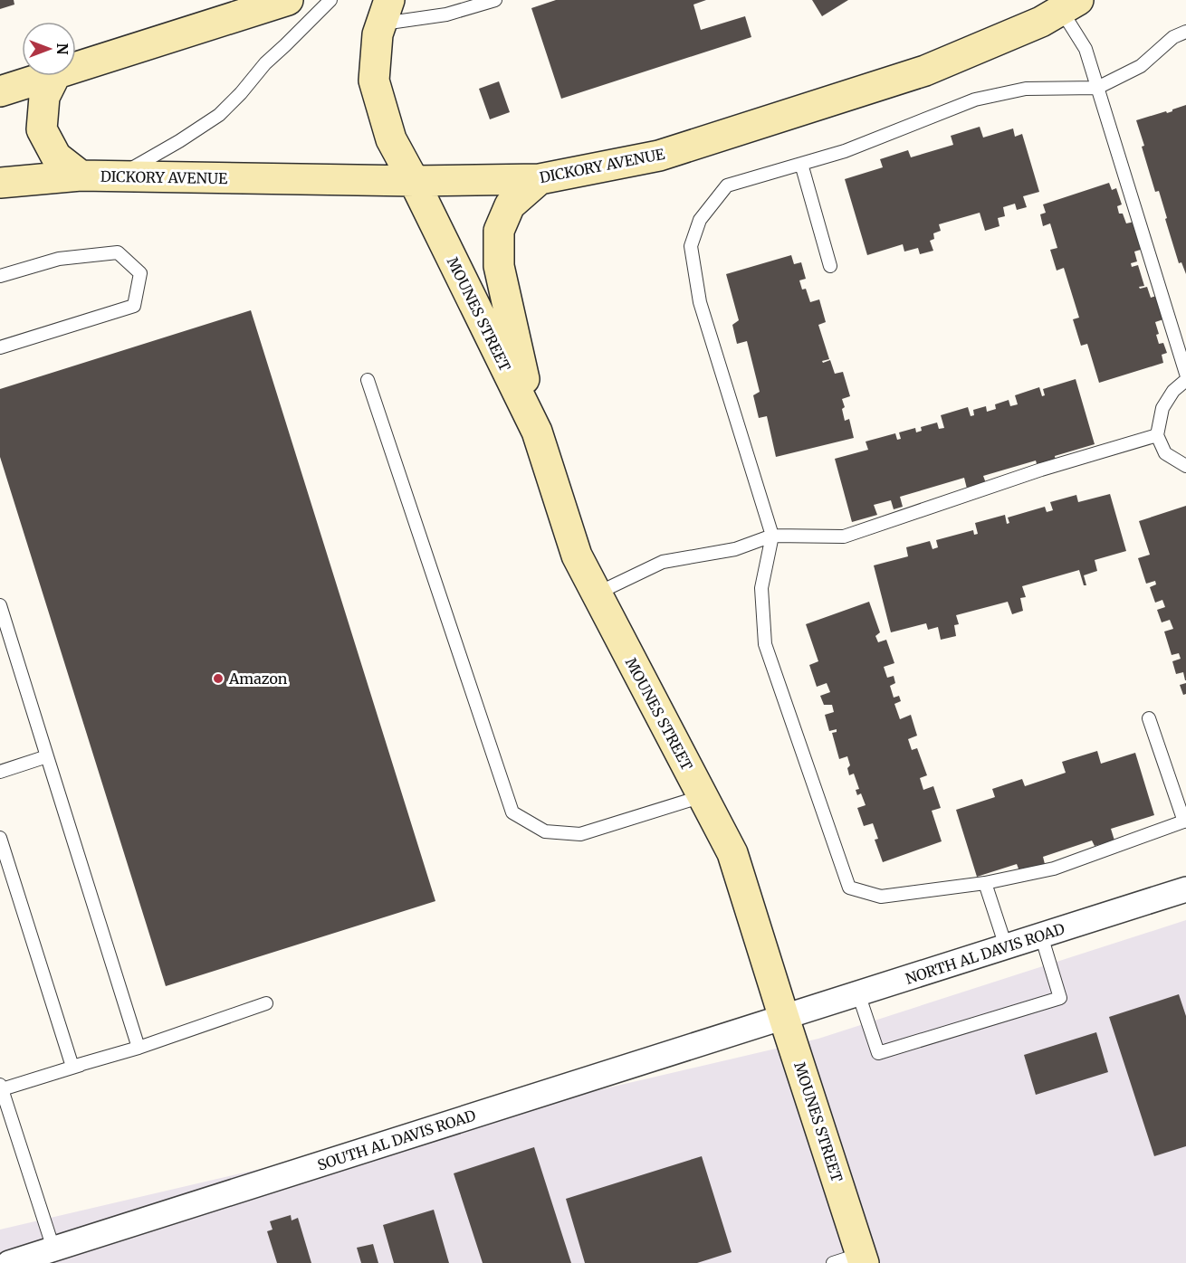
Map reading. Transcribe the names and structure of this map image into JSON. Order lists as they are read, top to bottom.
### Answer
{
  "streets": {
    "main road": ["DICKORY AVENUE", "MOUNES STREET"],
    "street": ["NORTH AL DAVIS ROAD", "SOUTH AL DAVIS ROAD"]
  },
  "crossings": [
    ["DICKORY AVENUE", "MOUNES STREET"],
    ["MOUNES STREET", "NORTH AL DAVIS ROAD"],
    ["MOUNES STREET", "SOUTH AL DAVIS ROAD"],
    ["NORTH AL DAVIS ROAD", "SOUTH AL DAVIS ROAD"]
  ],
  "places": ["Amazon"],
  "north": "right"
}
